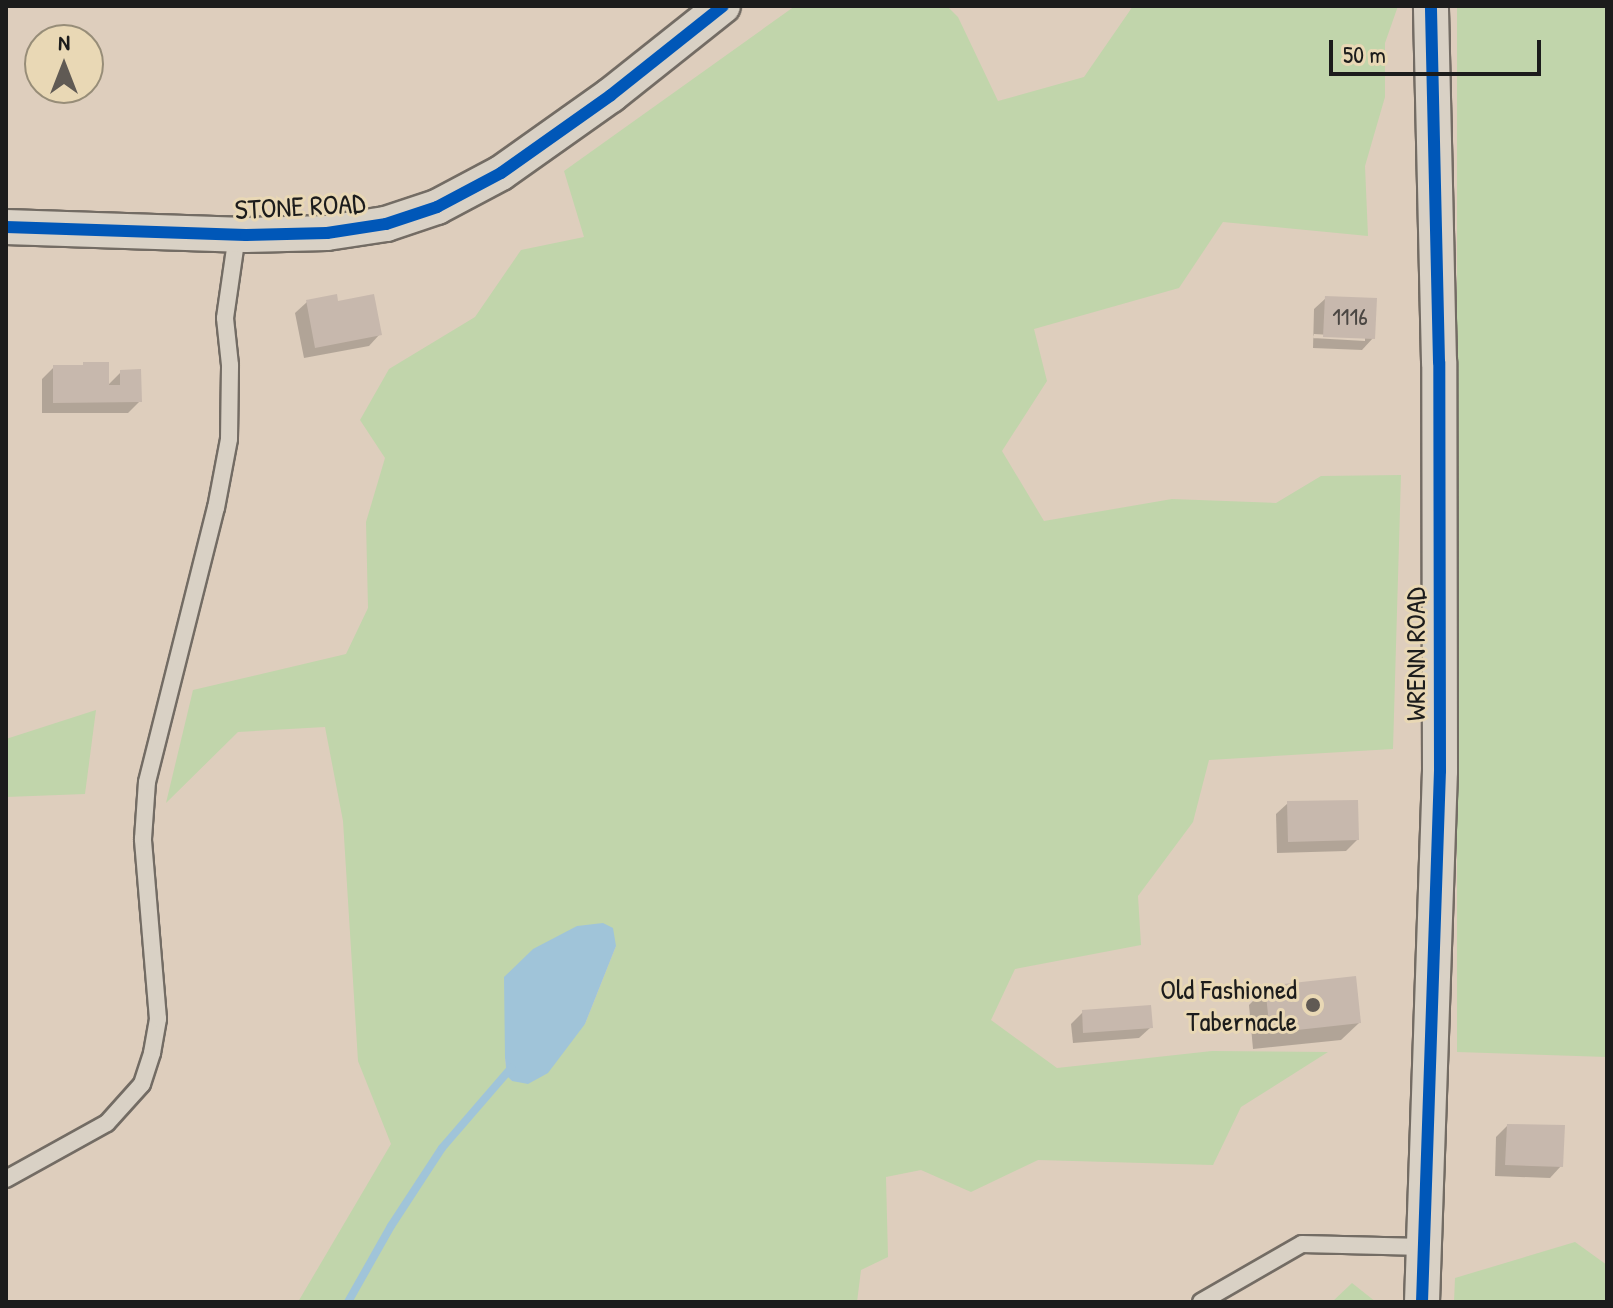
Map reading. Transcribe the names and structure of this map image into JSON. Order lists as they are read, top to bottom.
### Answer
{
  "streets": {
    "street": ["STONE ROAD", "WRENN ROAD"]
  },
  "places": ["Old Fashioned Tabernacle"],
  "house_numbers": ["1116"],
  "scale_bar": "50 m",
  "north": "top"
}
